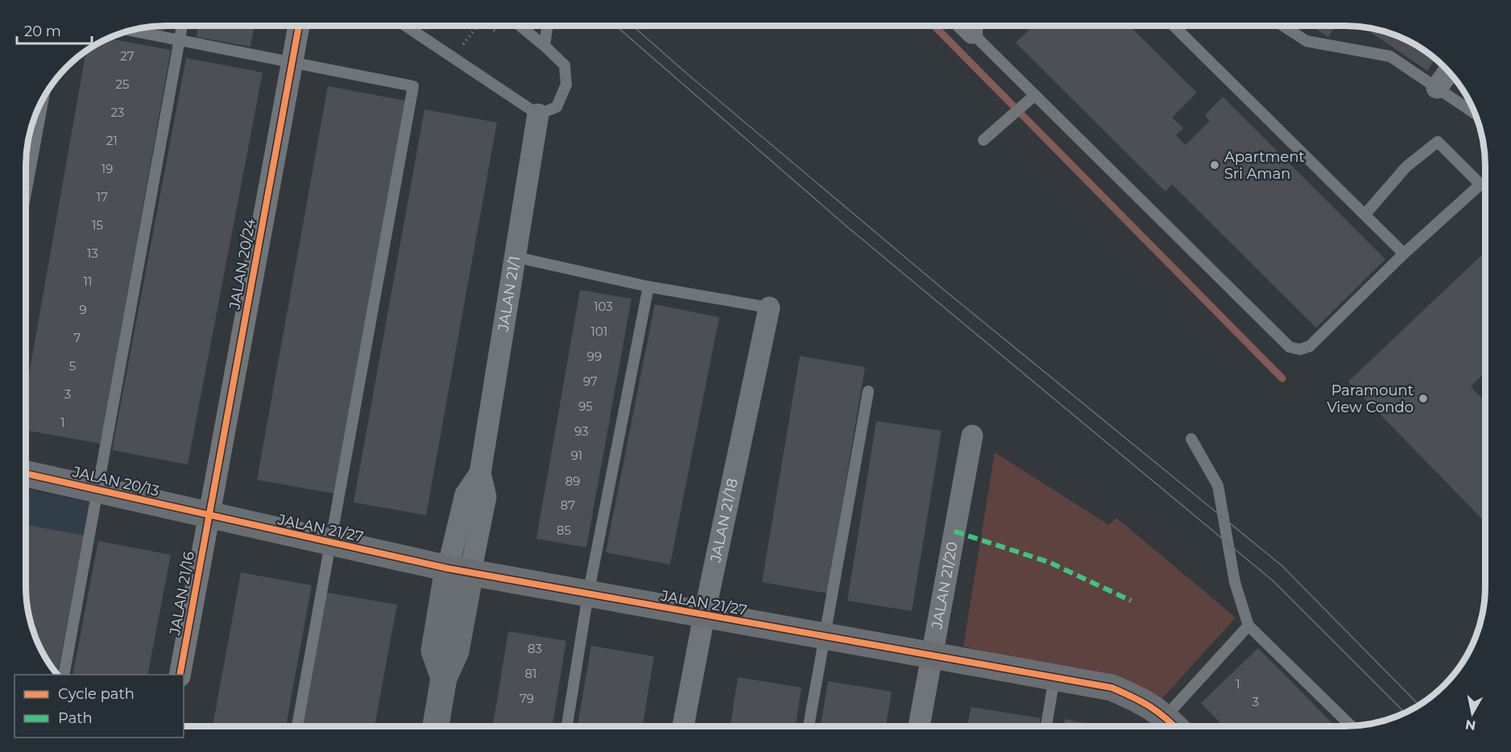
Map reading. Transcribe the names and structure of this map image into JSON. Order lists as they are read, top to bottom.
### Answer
{
  "streets": {
    "street": [
      "JALAN 20/24",
      "JALAN 21/1",
      "JALAN 20/13",
      "JALAN 21/18",
      "JALAN 21/27",
      "JALAN 21/20",
      "JALAN 21/16"
    ]
  },
  "crossings": [
    ["JALAN 20/24", "JALAN 20/13"],
    ["JALAN 20/24", "JALAN 21/27"],
    ["JALAN 20/24", "JALAN 21/16"],
    ["JALAN 21/1", "JALAN 21/27"],
    ["JALAN 20/13", "JALAN 21/27"],
    ["JALAN 20/13", "JALAN 21/16"],
    ["JALAN 21/18", "JALAN 21/27"],
    ["JALAN 21/27", "JALAN 21/20"],
    ["JALAN 21/27", "JALAN 21/16"]
  ],
  "places": ["Apartment Sri Aman", "Paramount View Condo"],
  "house_numbers": [
    "27",
    "25",
    "23",
    "21",
    "19",
    "17",
    "15",
    "13",
    "11",
    "103",
    "9",
    "101",
    "7",
    "99",
    "5",
    "97",
    "3",
    "95",
    "1",
    "93",
    "91",
    "89",
    "87",
    "85",
    "83",
    "81",
    "1",
    "79",
    "3"
  ],
  "legend": ["Cycle path", "Path"],
  "scale_bar": "20 m",
  "north": "bottom"
}
